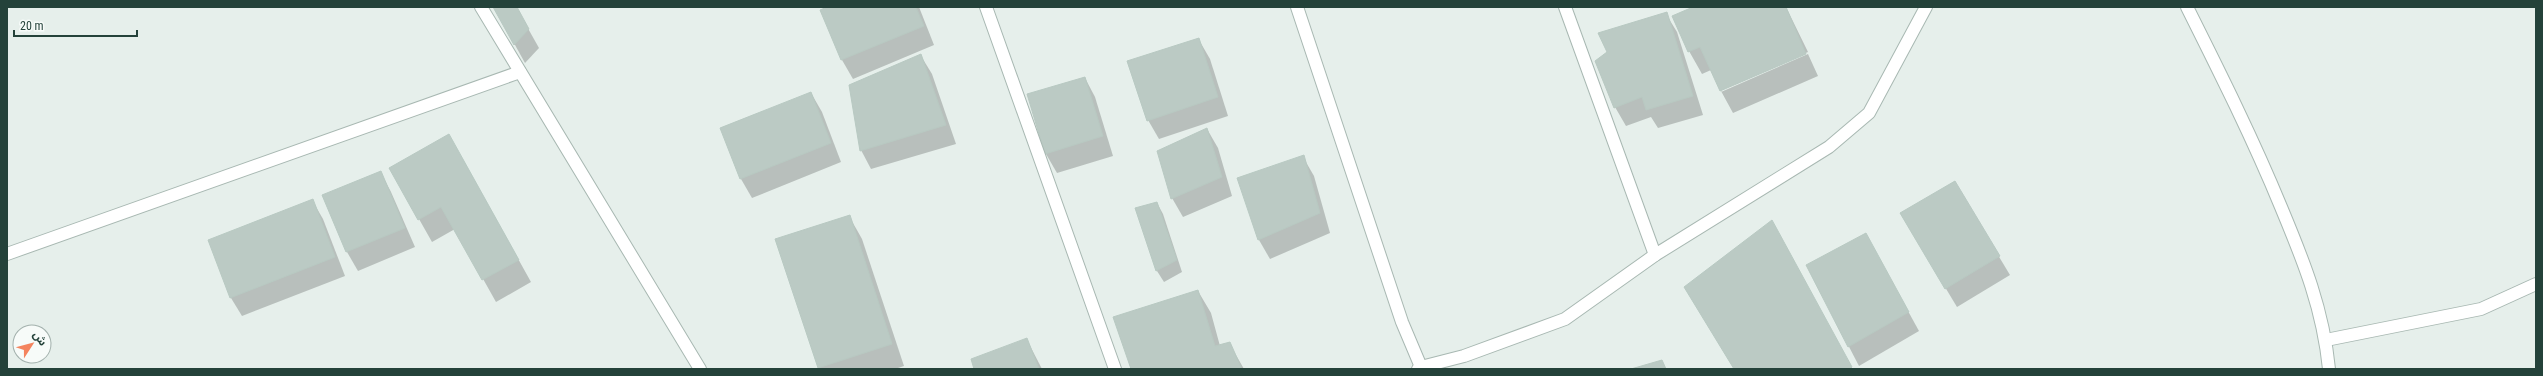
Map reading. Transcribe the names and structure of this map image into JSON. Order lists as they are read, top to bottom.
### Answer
{
  "scale_bar": "20 m",
  "north": "top right"
}
